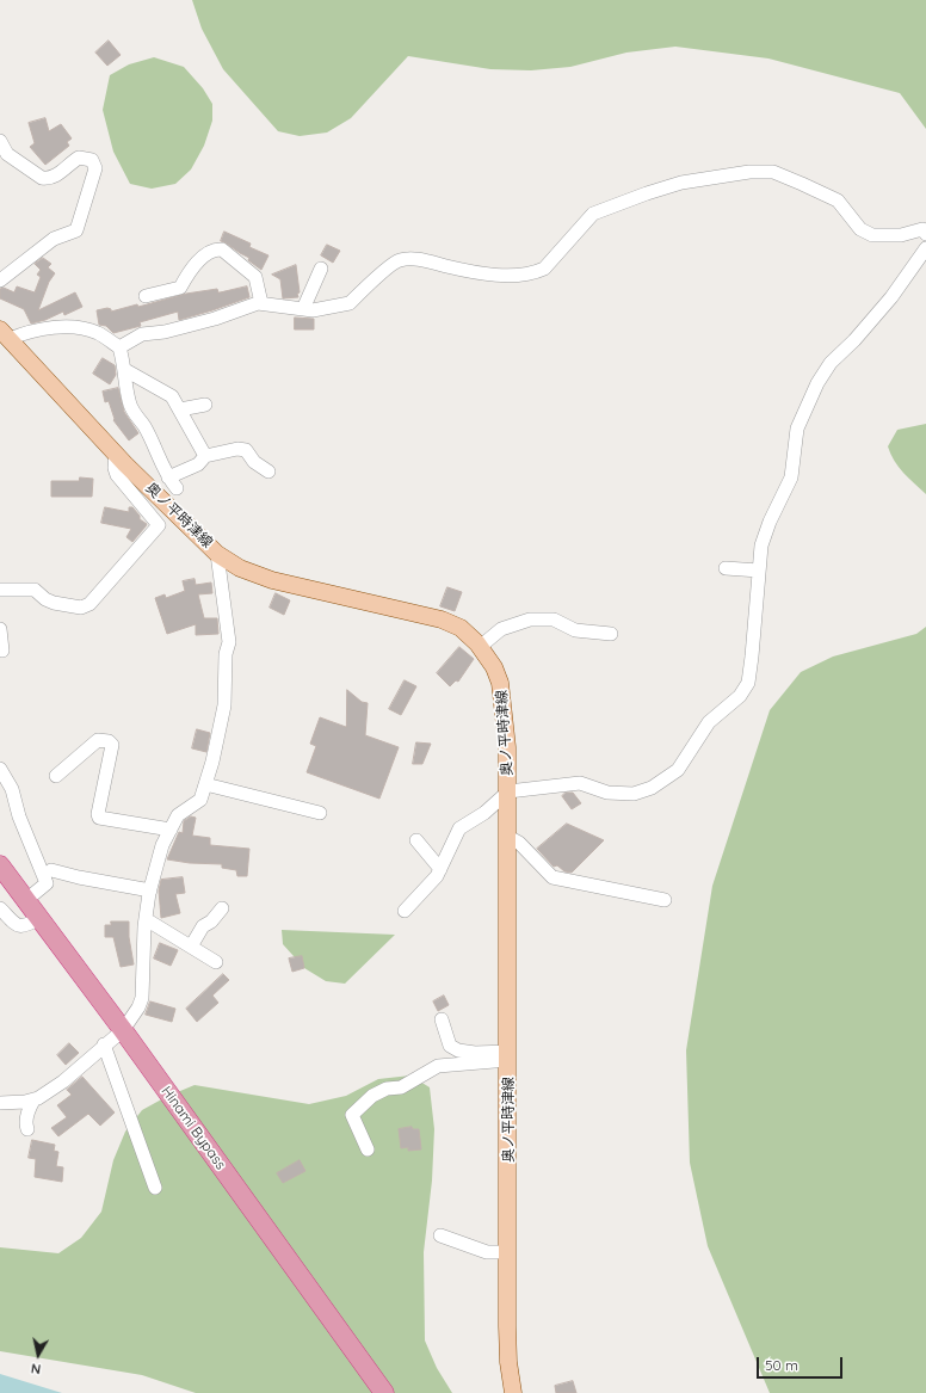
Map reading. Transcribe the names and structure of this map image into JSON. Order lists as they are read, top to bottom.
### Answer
{
  "streets": {
    "highway": ["Hinami Bypass"],
    "main road": ["奥ノ平時津線"]
  },
  "scale_bar": "50 m",
  "north": "bottom"
}
